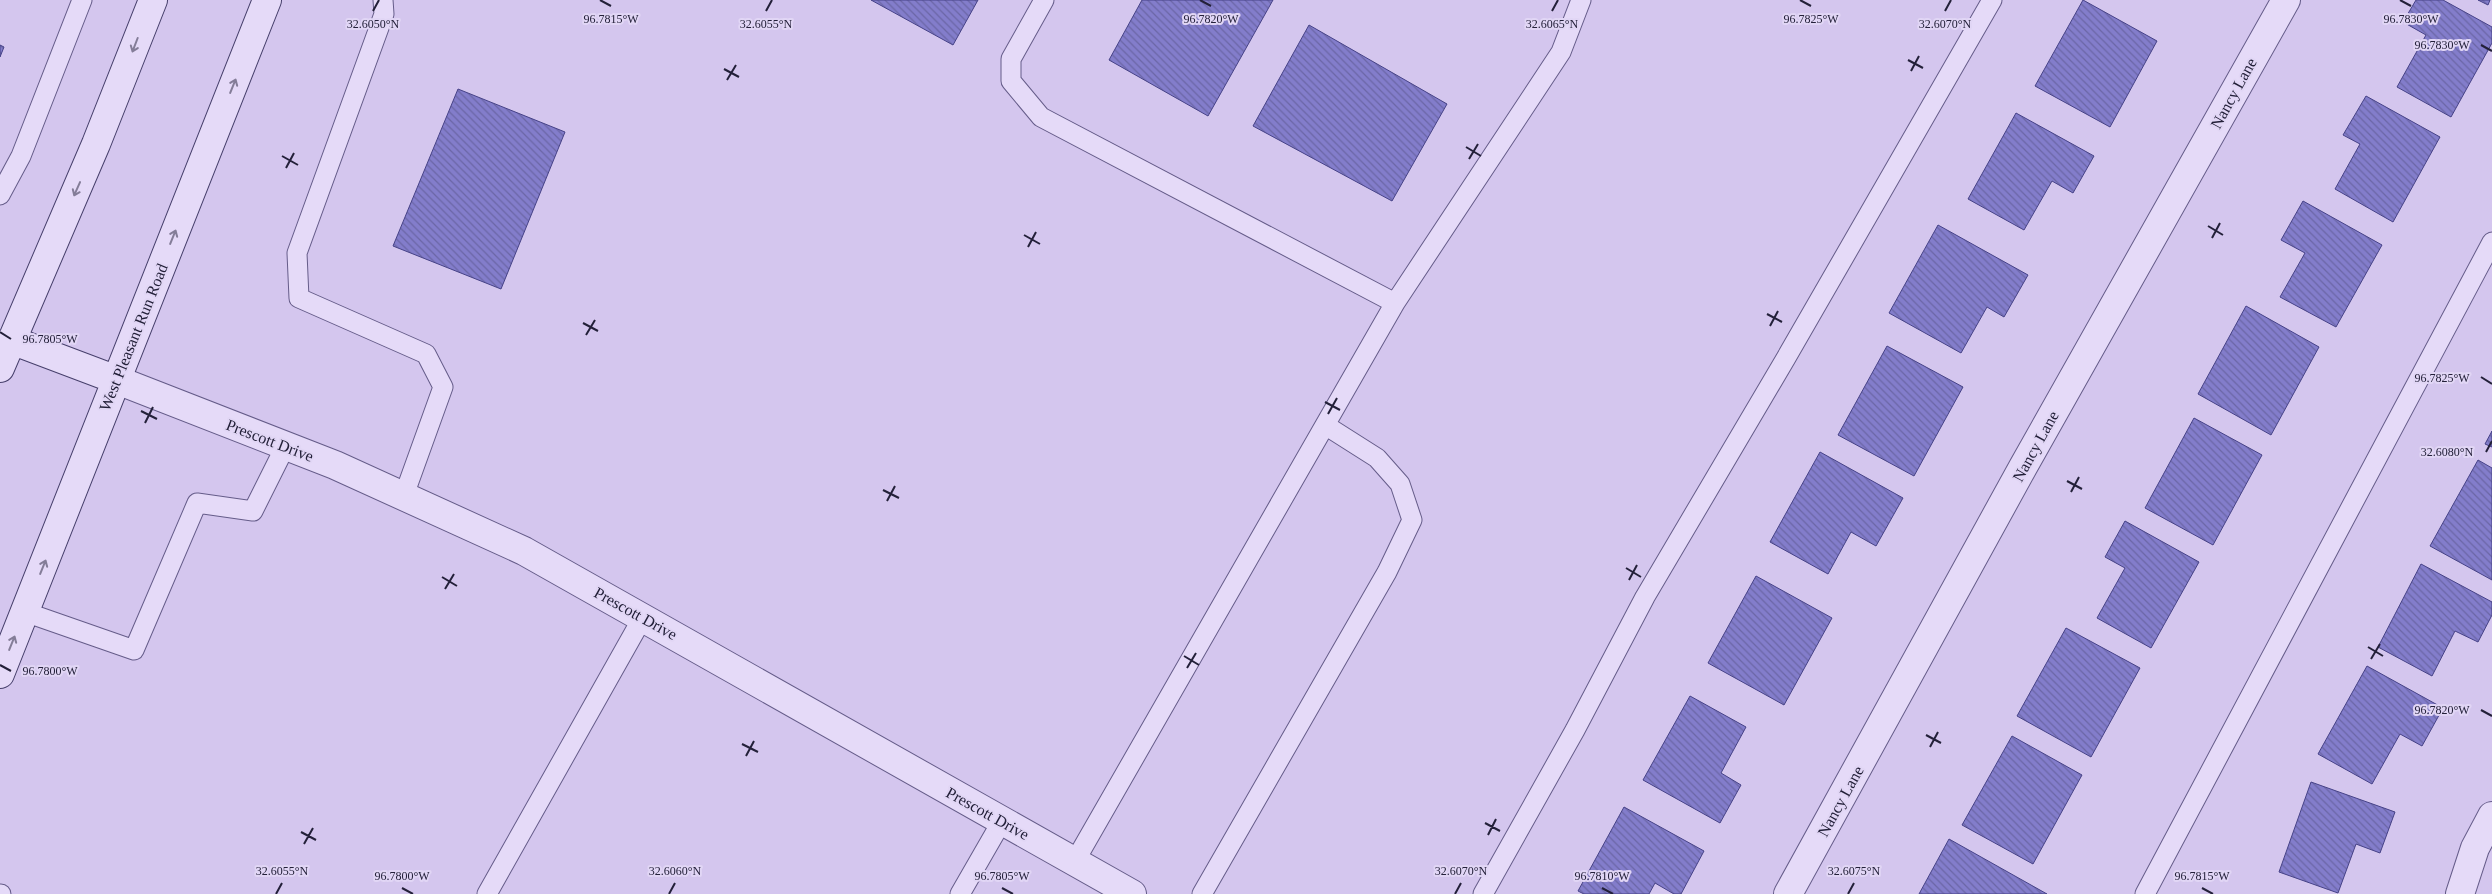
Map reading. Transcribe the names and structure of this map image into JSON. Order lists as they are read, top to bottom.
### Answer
{
  "streets": {
    "street": ["Nancy Lane", "West Pleasant Run Road", "Prescott Drive"]
  },
  "crossings": [
    ["West Pleasant Run Road", "Prescott Drive"]
  ],
  "coordinates": [
    "96.7825°W",
    "96.7815°W",
    "96.7820°W",
    "96.7830°W",
    "32.6050°N",
    "32.6055°N",
    "32.6065°N",
    "32.6070°N",
    "96.7805°W",
    "32.6080°N",
    "96.7800°W",
    "32.6060°N",
    "32.6075°N",
    "96.7810°W"
  ]
}
